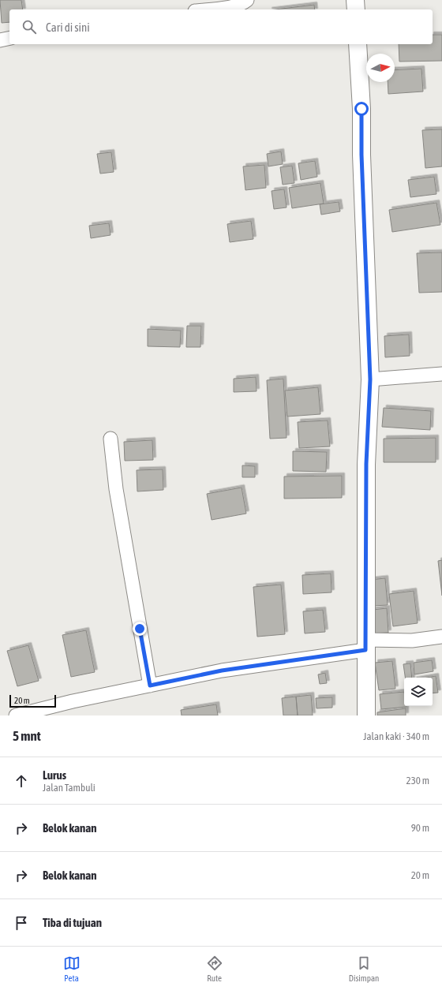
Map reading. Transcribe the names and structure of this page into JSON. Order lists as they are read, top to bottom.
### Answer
{
  "scale_bar": "20 m",
  "north": "right",
  "page": {
    "search": "Cari di sini",
    "scale": "20 m",
    "heading": ["5 mnt", "Jalan kaki · 340 m"],
    "list": [
      ["Lurus", "Jalan Tambuli", "230 m"],
      ["Belok kanan", "90 m"],
      ["Belok kanan", "20 m"],
      "Tiba di tujuan"
    ],
    "nav": ["Peta", "Rute", "Disimpan"]
  }
}
